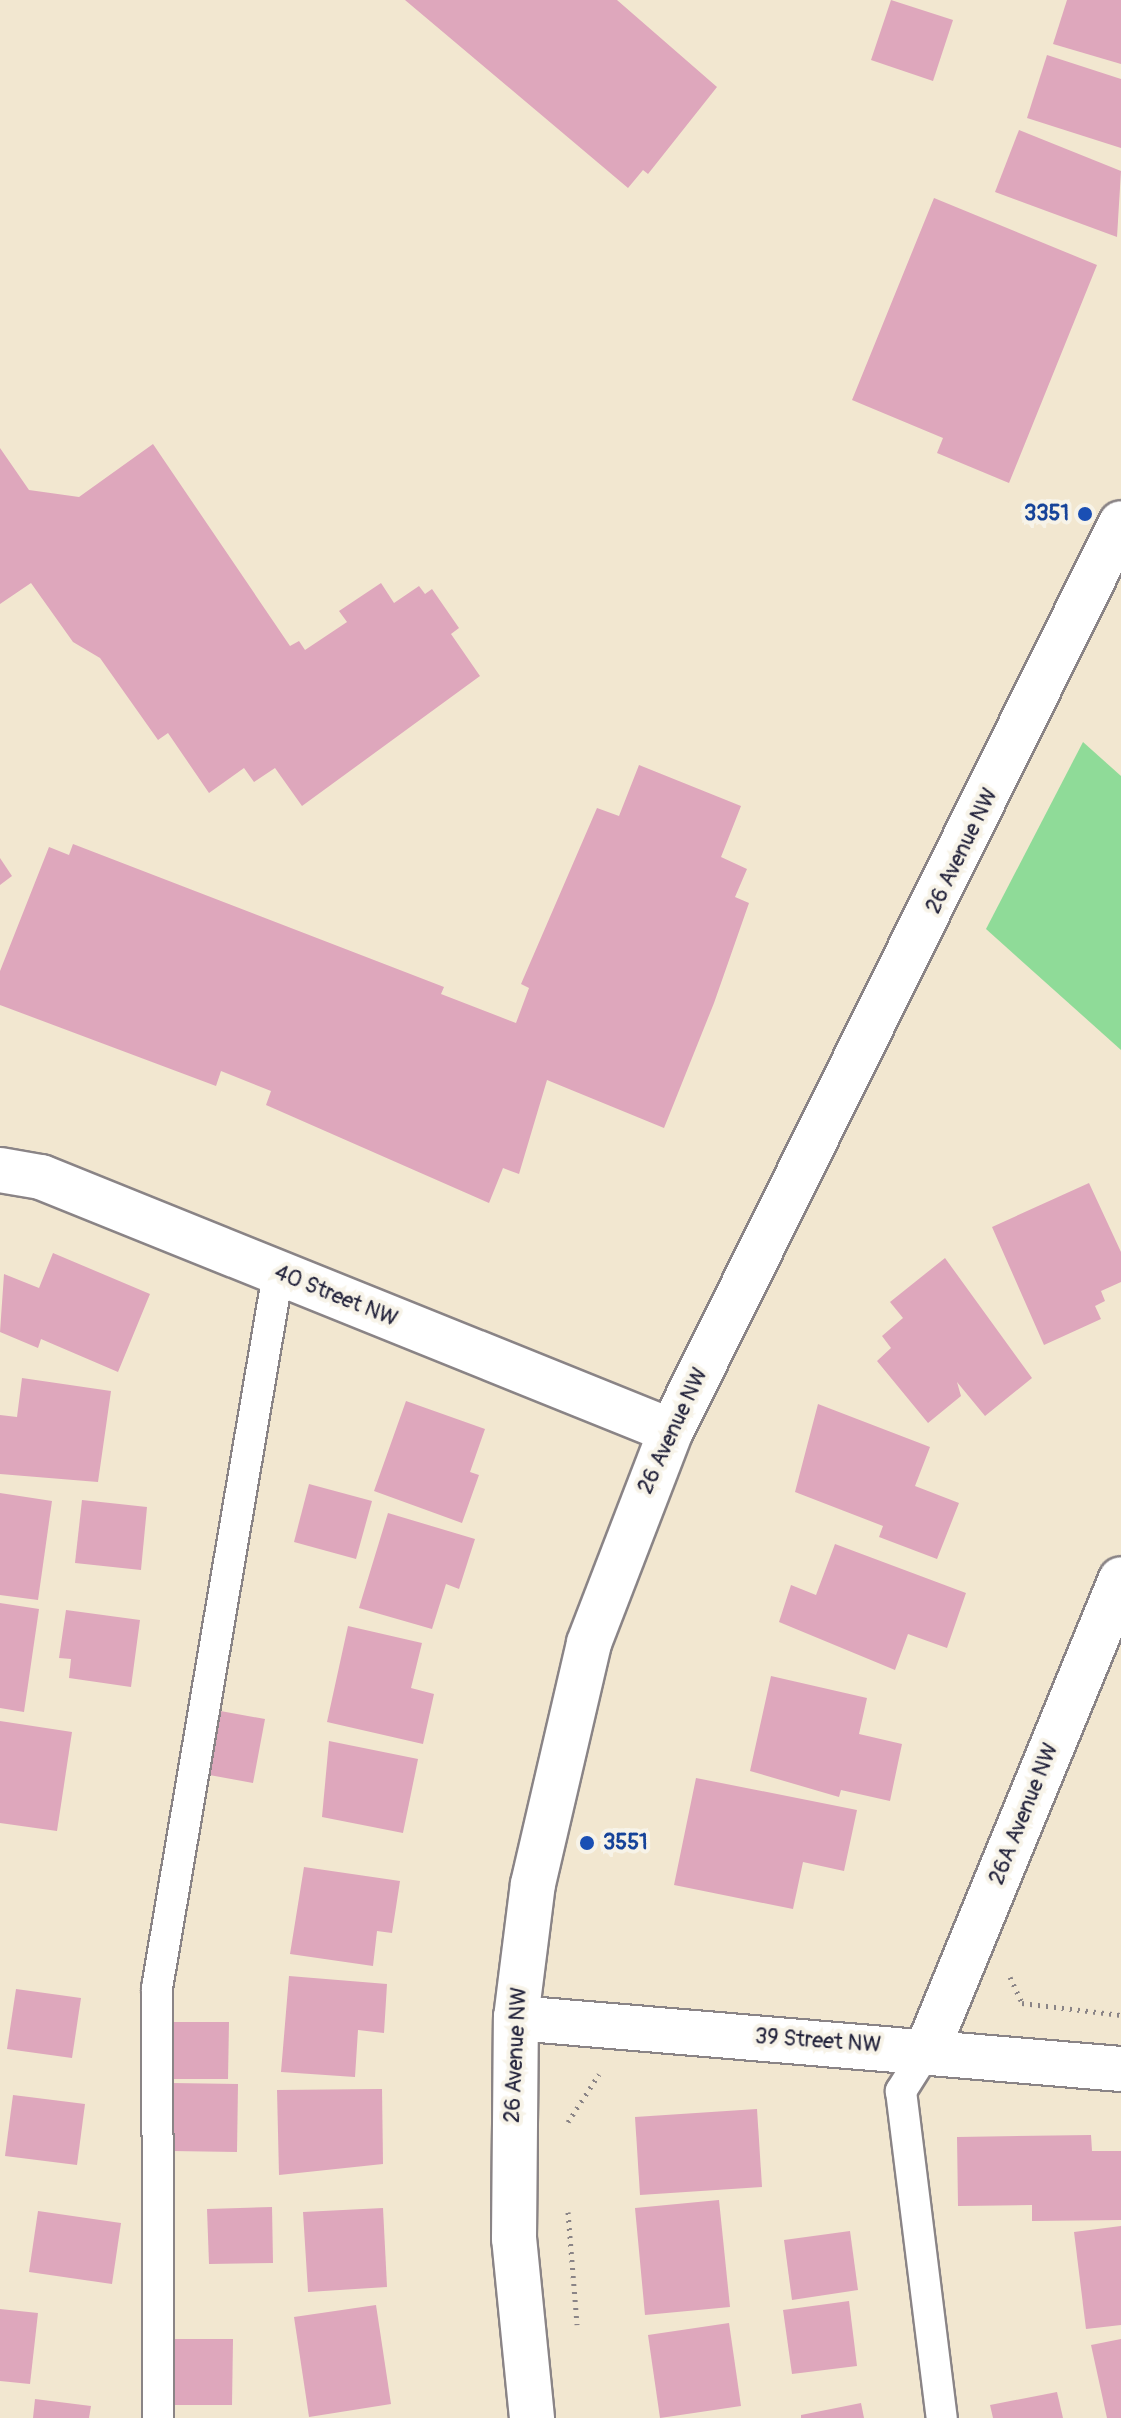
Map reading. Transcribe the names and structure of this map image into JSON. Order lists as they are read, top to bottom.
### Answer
{
  "streets": {
    "street": [
      "26 Avenue NW",
      "40 Street NW",
      "26A Avenue NW",
      "39 Street NW"
    ]
  },
  "crossings": [
    ["26 Avenue NW", "40 Street NW"],
    ["26 Avenue NW", "39 Street NW"],
    ["26A Avenue NW", "39 Street NW"]
  ],
  "places": ["3351", "3551"]
}
